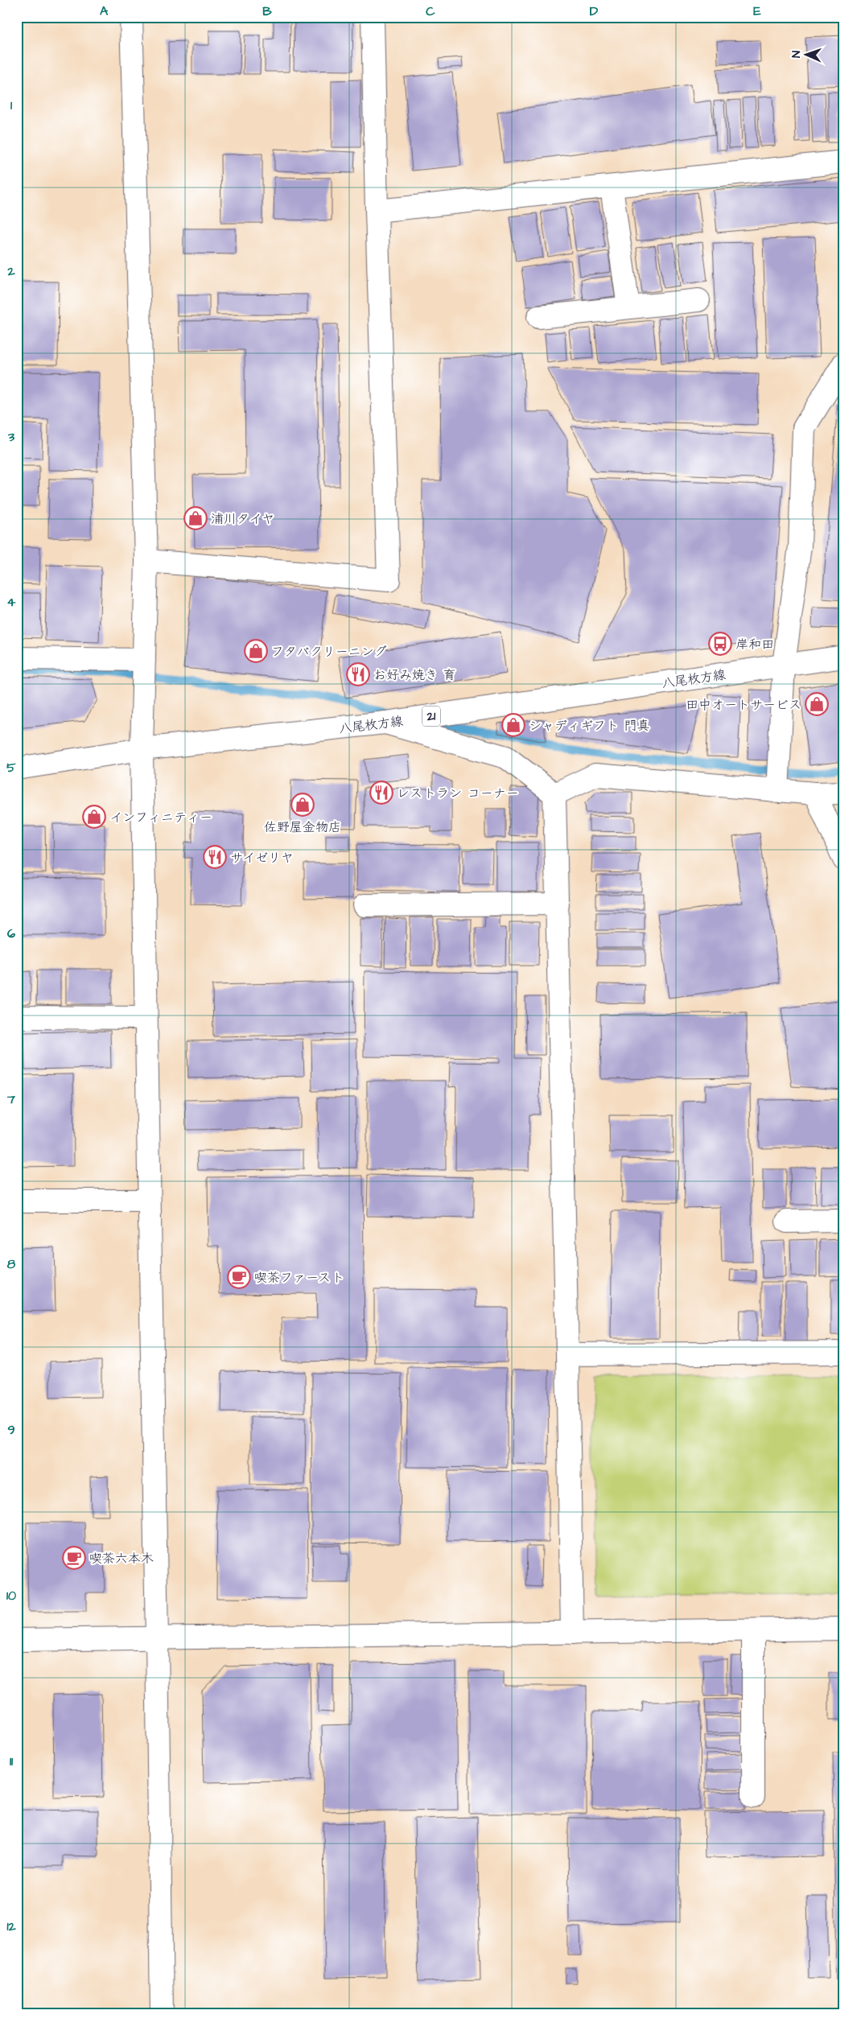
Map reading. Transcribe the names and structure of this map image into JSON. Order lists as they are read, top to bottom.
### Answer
{
  "streets": {
    "street": ["八尾枚方線", "21"]
  },
  "places": {
    "shop": [
      "浦川タイヤ",
      "フタバクリーニング",
      "田中オートサービス",
      "シャディギフト 門真",
      "佐野屋金物店",
      "インフィニティー"
    ],
    "bus stop": ["岸和田"],
    "restaurant": ["お好み焼き 育", "レストラン コーナー", "サイゼリヤ"],
    "cafe": ["喫茶ファースト", "喫茶六本木"]
  },
  "north": "left",
  "grid": {
    "columns": [
      "A",
      "B",
      "C",
      "D",
      "E"
    ],
    "rows": [
      "1",
      "2",
      "3",
      "4",
      "5",
      "6",
      "7",
      "8",
      "9",
      "10",
      "11",
      "12"
    ]
  }
}
